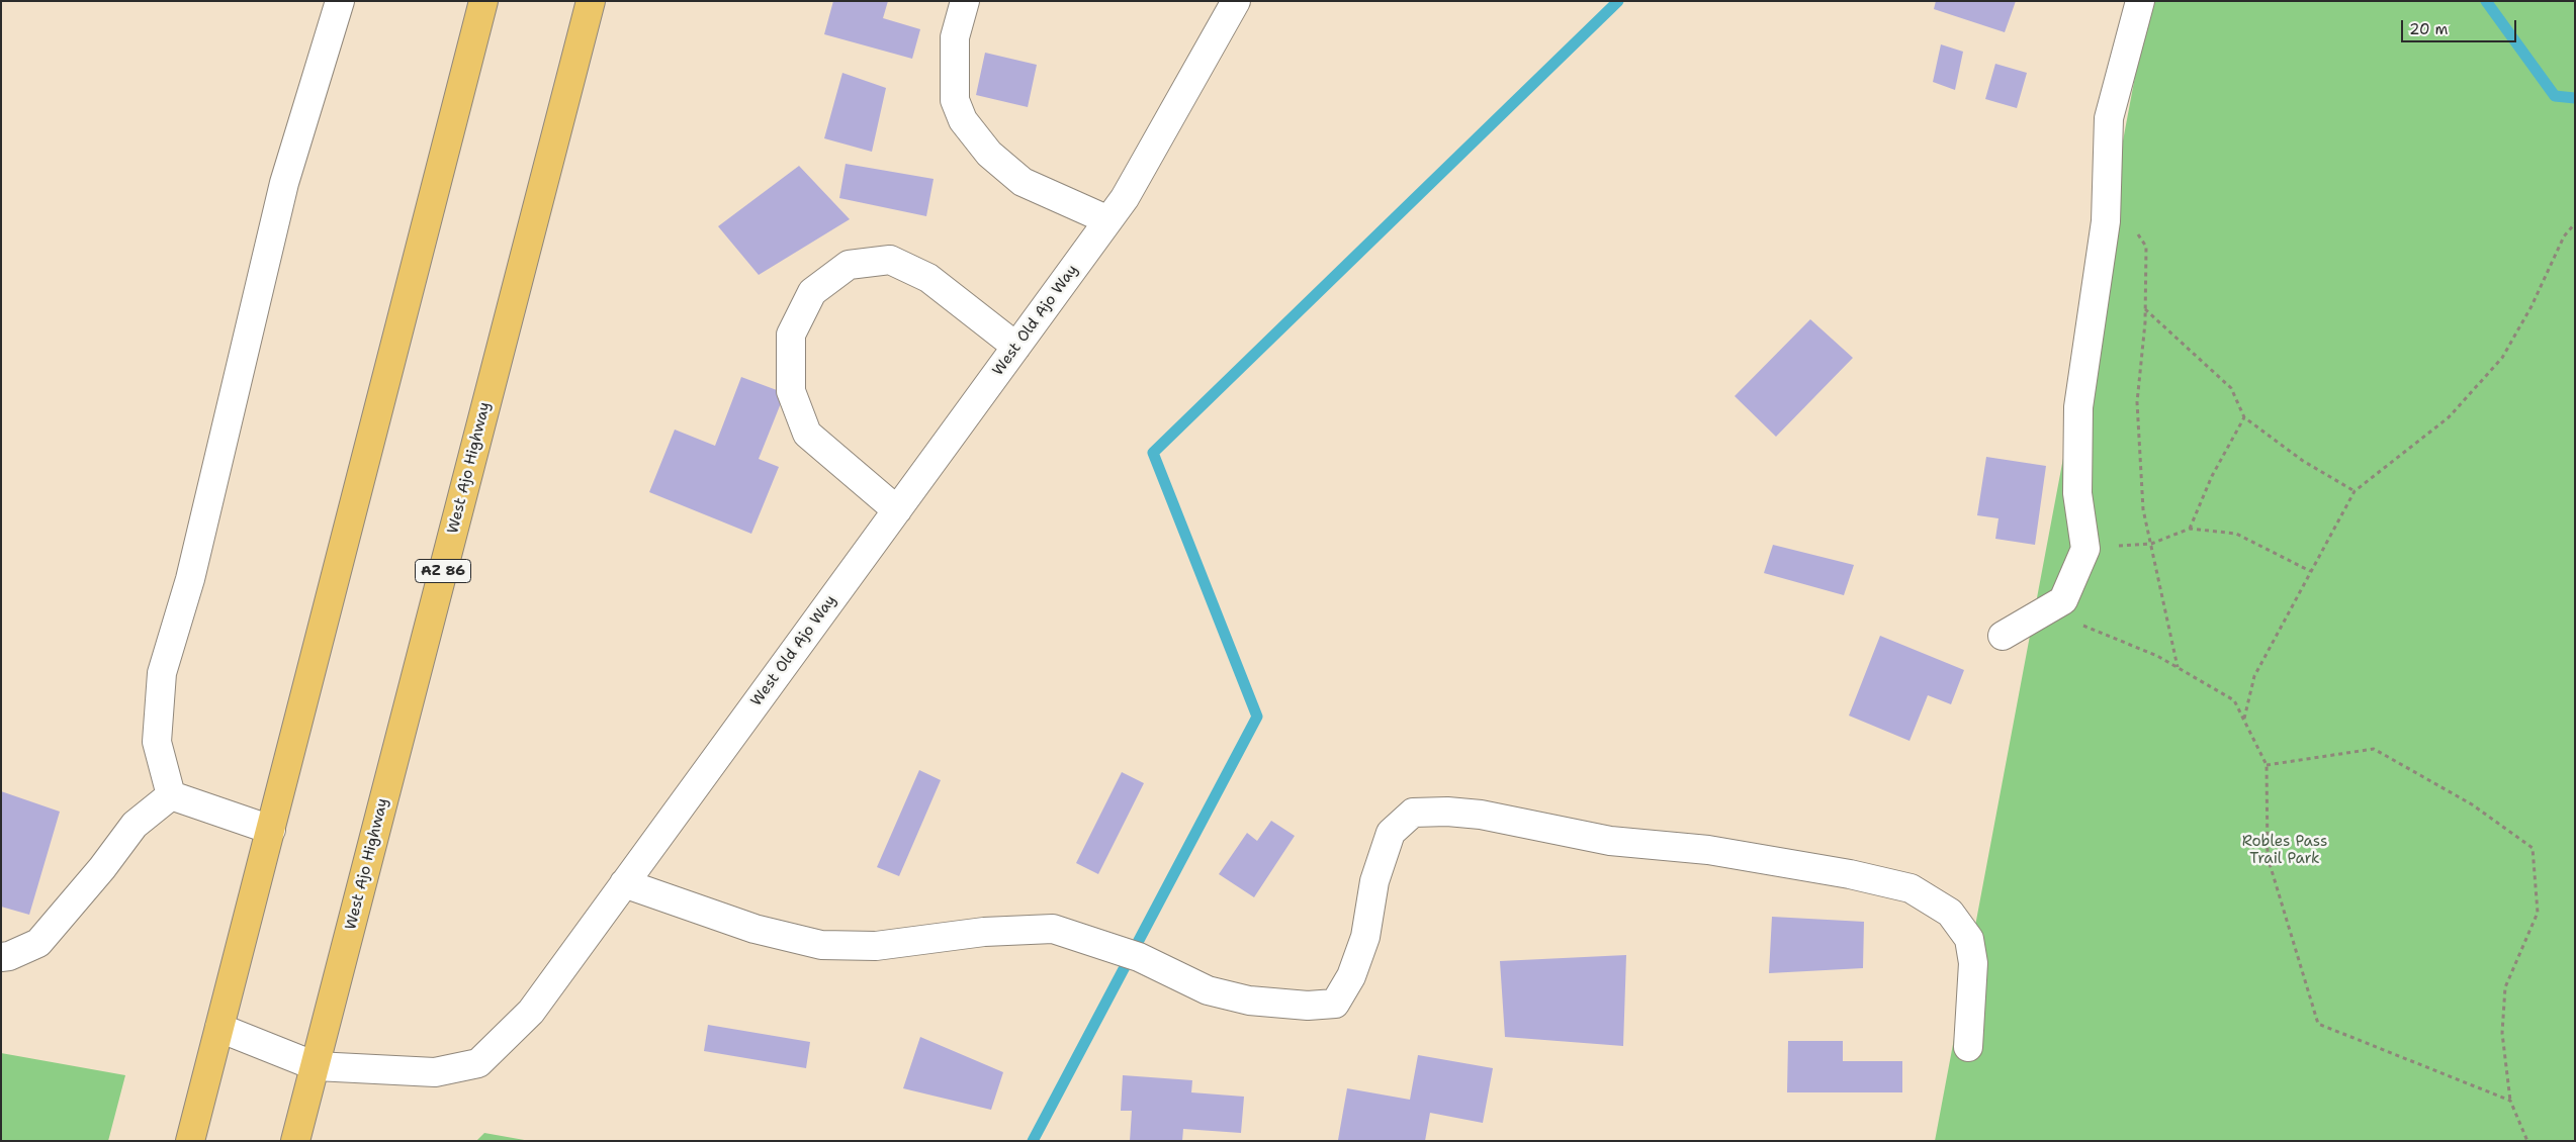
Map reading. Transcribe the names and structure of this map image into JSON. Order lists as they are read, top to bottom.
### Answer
{
  "streets": {
    "main road": ["West Ajo Highway", "AZ 86"],
    "street": ["West Old Ajo Way"]
  },
  "crossings": [
    ["West Old Ajo Way", "West Ajo Highway"]
  ],
  "parks": ["Robles Pass Trail Park"],
  "scale_bar": "20 m"
}
